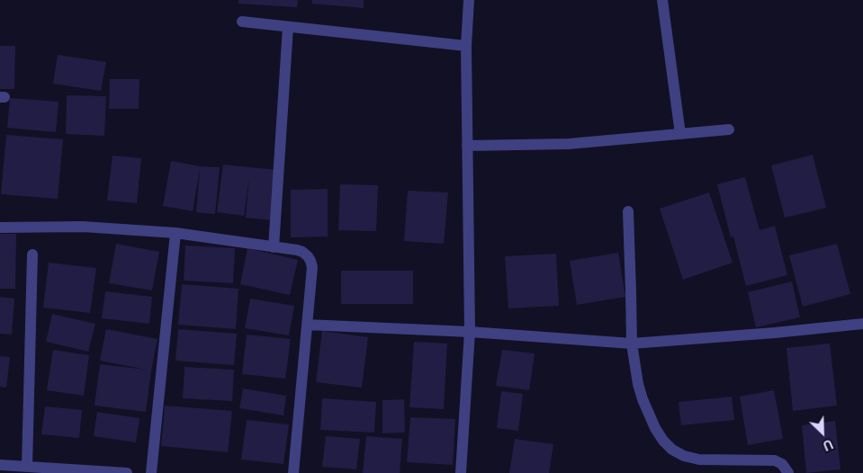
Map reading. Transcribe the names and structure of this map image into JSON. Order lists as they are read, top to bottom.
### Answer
{
  "north": "bottom right"
}
